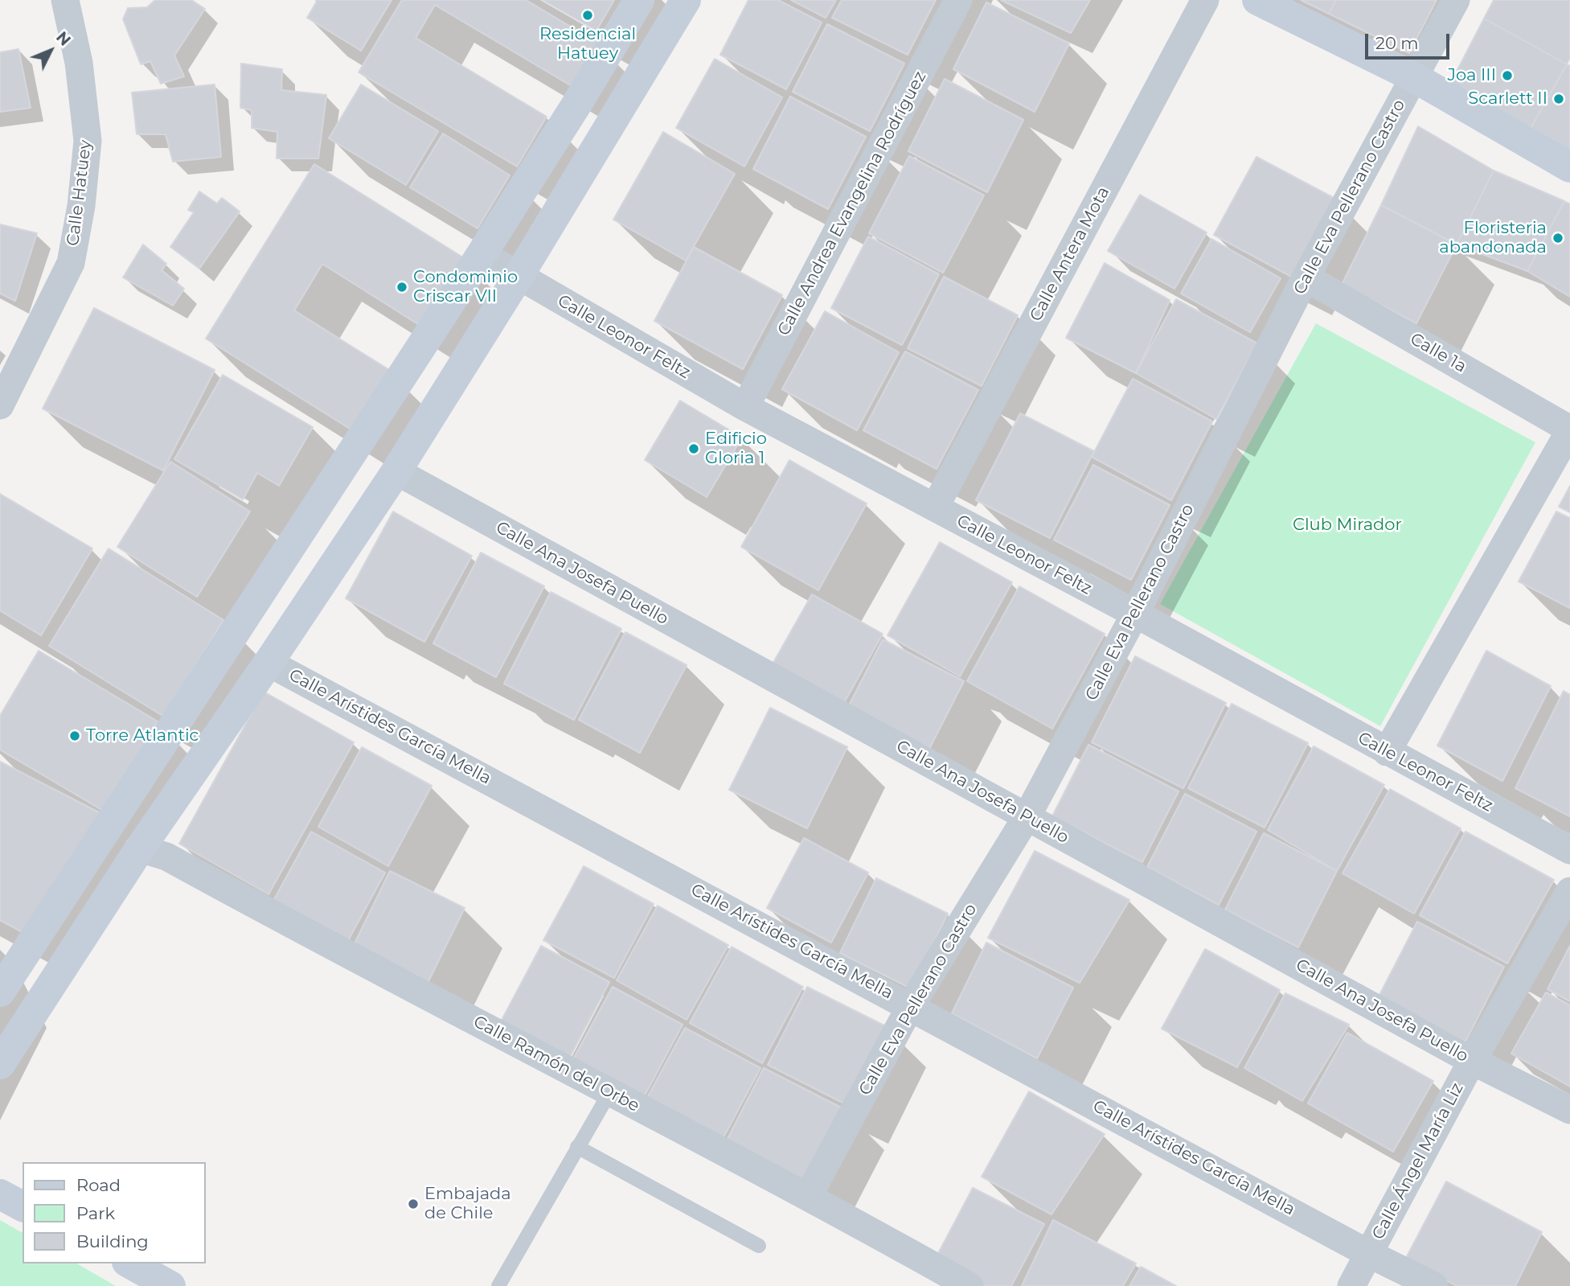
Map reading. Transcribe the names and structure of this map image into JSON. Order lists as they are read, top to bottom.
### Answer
{
  "streets": {
    "street": [
      "Calle Hatuey",
      "Calle Eva Pellerano Castro",
      "Calle Andrea Evangelina Rodríguez",
      "Calle Antera Mota",
      "Calle Leonor Feltz",
      "Calle 1a",
      "Calle Ana Josefa Puello",
      "Calle Arístides García Mella",
      "Calle Ramón del Orbe",
      "Calle Ángel María Liz"
    ]
  },
  "crossings": [
    ["Calle Eva Pellerano Castro", "Calle Leonor Feltz"],
    ["Calle Eva Pellerano Castro", "Calle 1a"],
    ["Calle Eva Pellerano Castro", "Calle Ana Josefa Puello"],
    ["Calle Eva Pellerano Castro", "Calle Arístides García Mella"],
    ["Calle Eva Pellerano Castro", "Calle Ramón del Orbe"],
    ["Calle Andrea Evangelina Rodríguez", "Calle Leonor Feltz"],
    ["Calle Antera Mota", "Calle Leonor Feltz"],
    ["Calle Ana Josefa Puello", "Calle Ángel María Liz"],
    ["Calle Arístides García Mella", "Calle Ángel María Liz"]
  ],
  "parks": ["Club Mirador"],
  "places": [
    "Residencial Hatuey",
    "Joa III",
    "Scarlett II",
    "Floristeria abandonada",
    "Condominio Criscar VII",
    "Edificio Gloria 1",
    "Torre Atlantic",
    "Embajada de Chile"
  ],
  "legend": ["Road", "Park", "Building"],
  "scale_bar": "20 m",
  "north": "top right"
}
